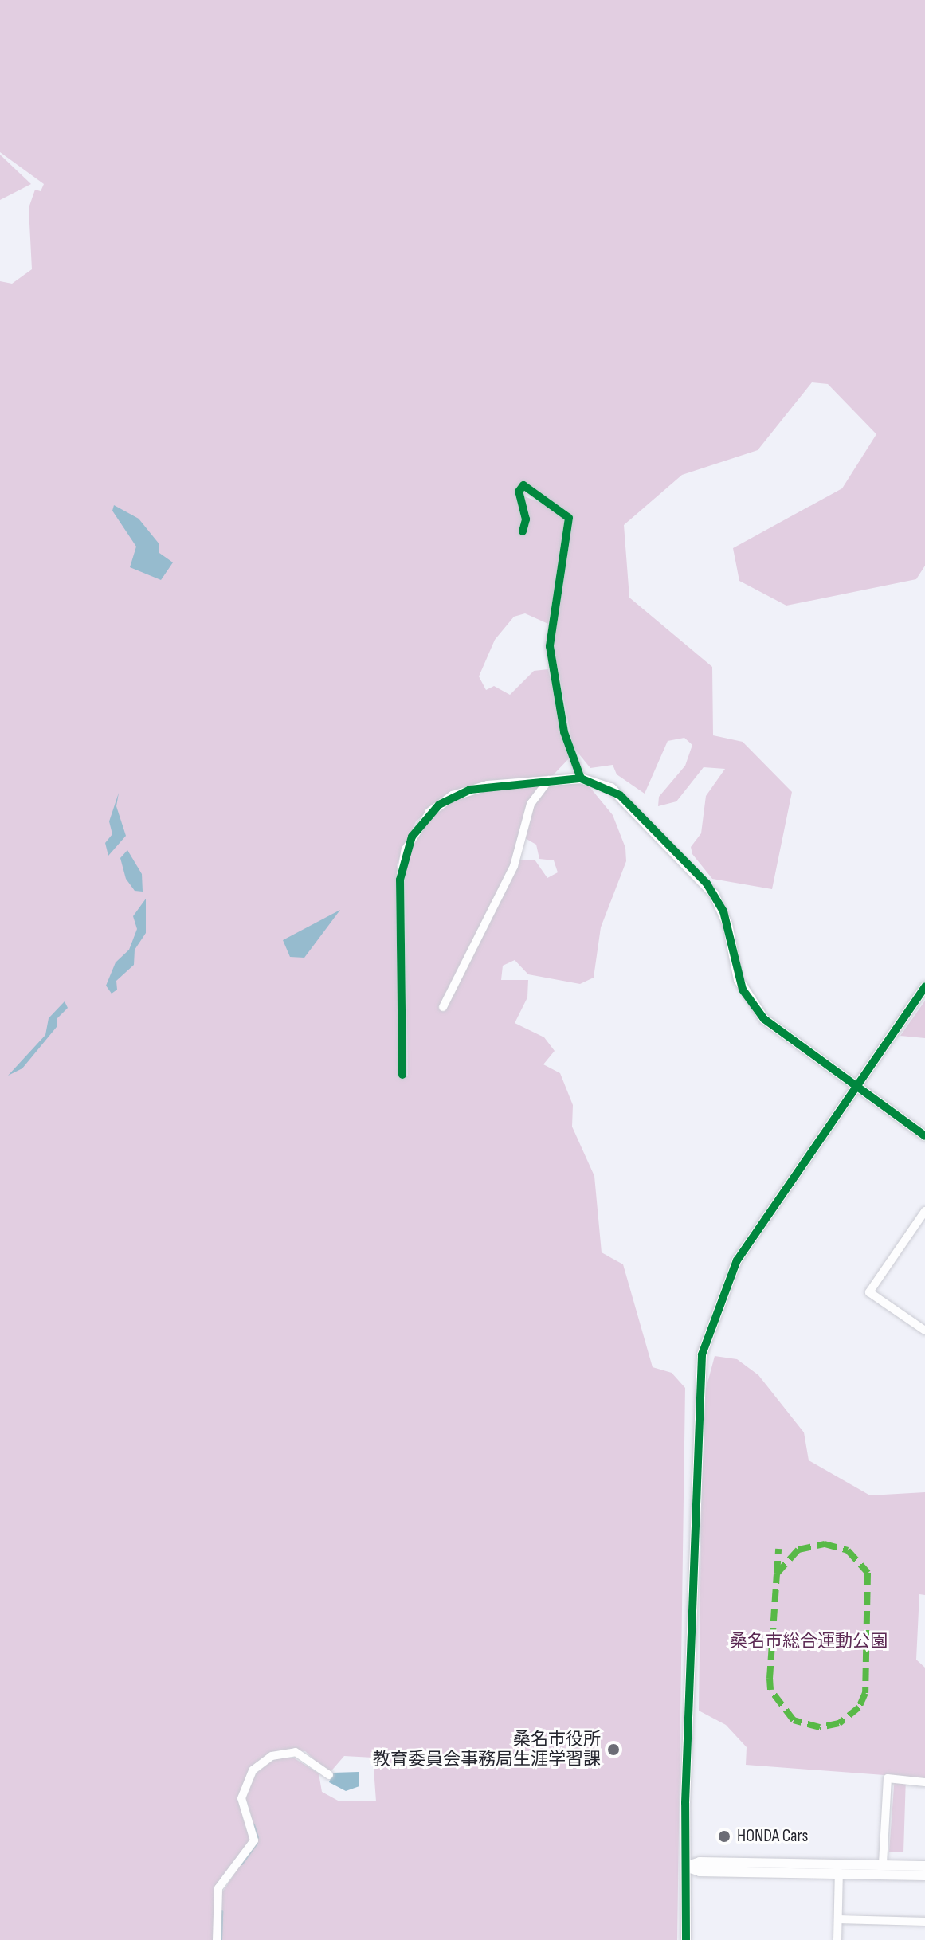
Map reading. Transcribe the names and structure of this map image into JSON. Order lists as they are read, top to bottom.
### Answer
{
  "parks": ["桑名市総合運動公園"],
  "places": ["桑名市役所 教育委員会事務局生涯学習課", "HONDA Cars"]
}
